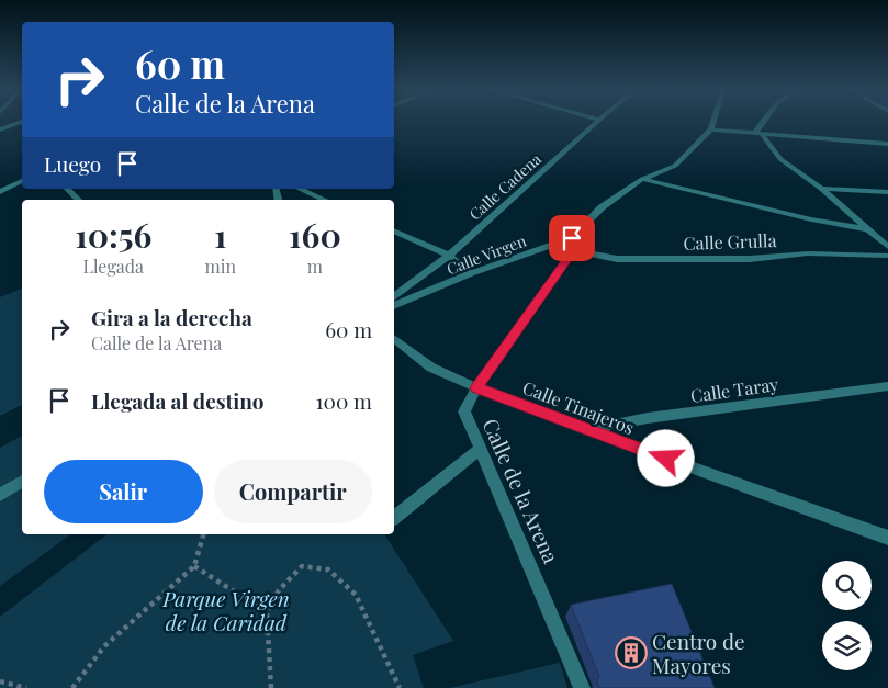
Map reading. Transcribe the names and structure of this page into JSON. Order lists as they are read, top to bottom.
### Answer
{
  "streets": {
    "street": [
      "Calle Cadena",
      "Calle Grulla",
      "Calle Virgen",
      "Calle Taray",
      "Calle Tinajeros",
      "Calle de la Arena"
    ]
  },
  "crossings": [
    ["Calle Grulla", "Calle de la Arena"],
    ["Calle Taray", "Calle Tinajeros"],
    ["Calle Tinajeros", "Calle de la Arena"]
  ],
  "parks": ["Parque Virgen de la Caridad"],
  "places": {
    "building": ["Centro de Mayores"]
  },
  "page": {
    "turn": ["60 m", "Calle de la Arena"],
    "then": "Luego",
    "eta": [
      "10:56",
      "Llegada",
      "1",
      "min",
      "160",
      "m"
    ],
    "list": [
      {
        "name": "Gira a la derecha",
        "note": "Calle de la Arena",
        "value": "60 m"
      },
      {
        "name": "Llegada al destino",
        "value": "100 m"
      }
    ],
    "buttons": ["Salir", "Compartir"]
  }
}
